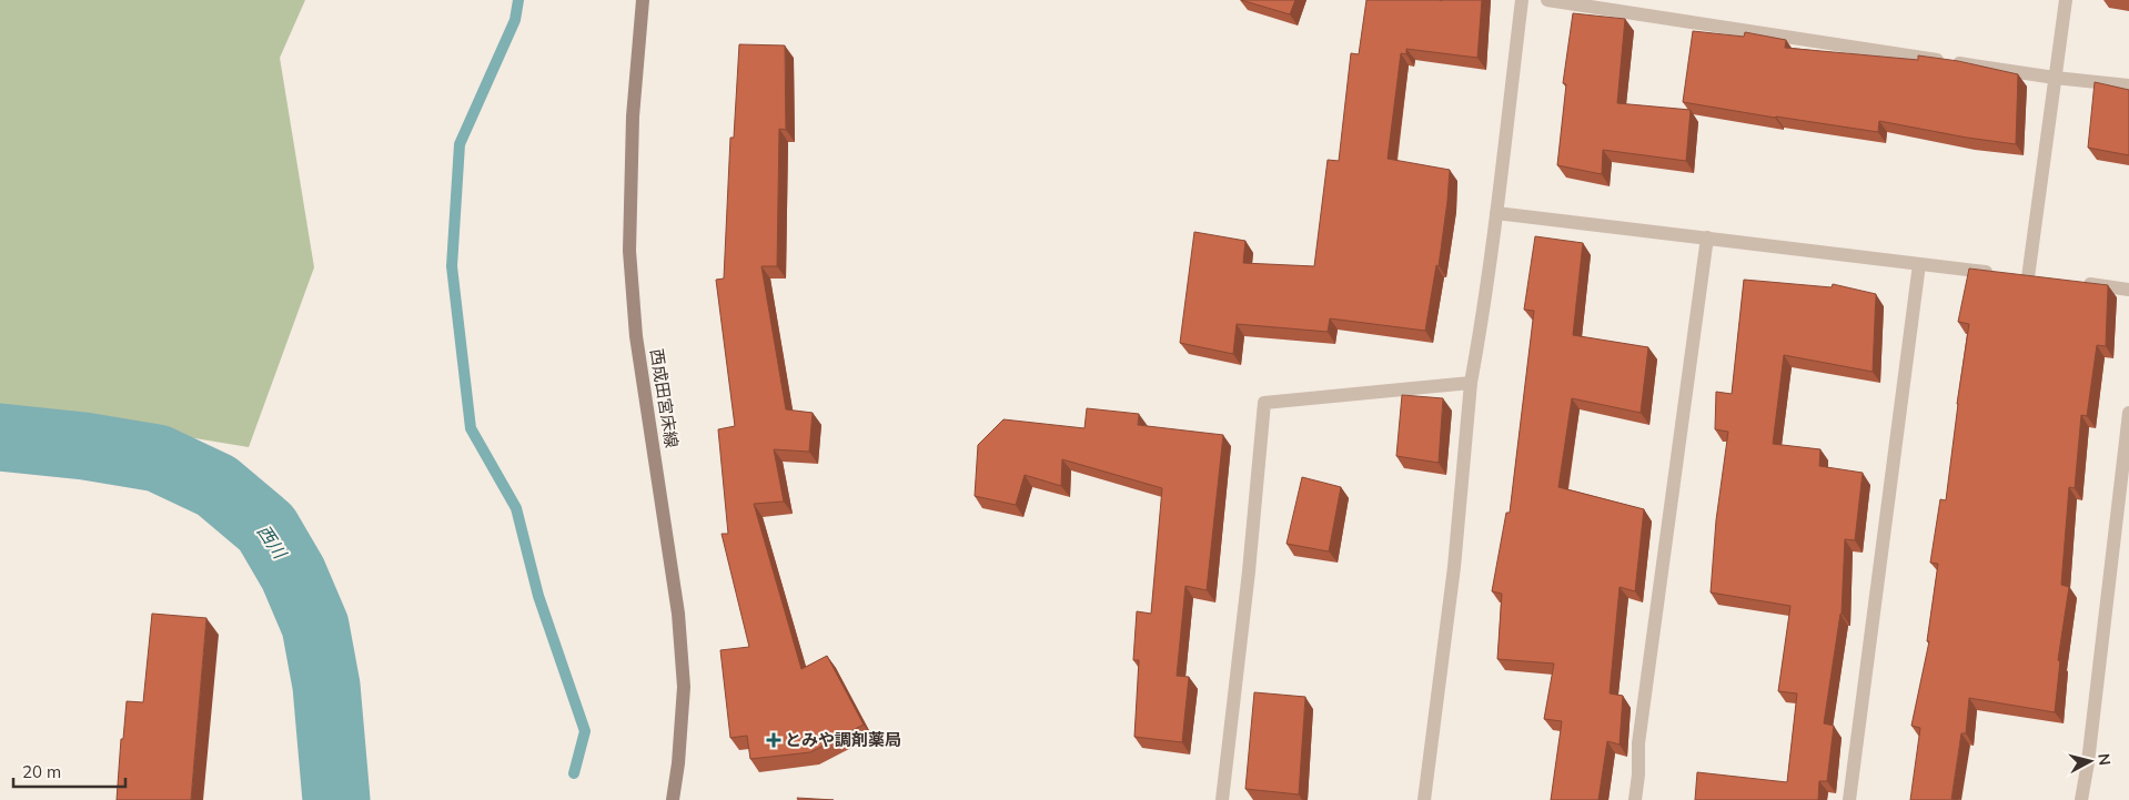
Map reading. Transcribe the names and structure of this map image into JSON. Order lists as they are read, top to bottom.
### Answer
{
  "streets": {
    "main road": ["西成田宮床線"]
  },
  "water": ["西川"],
  "places": {
    "health": ["とみや調剤薬局"]
  },
  "scale_bar": "20 m",
  "north": "right"
}
